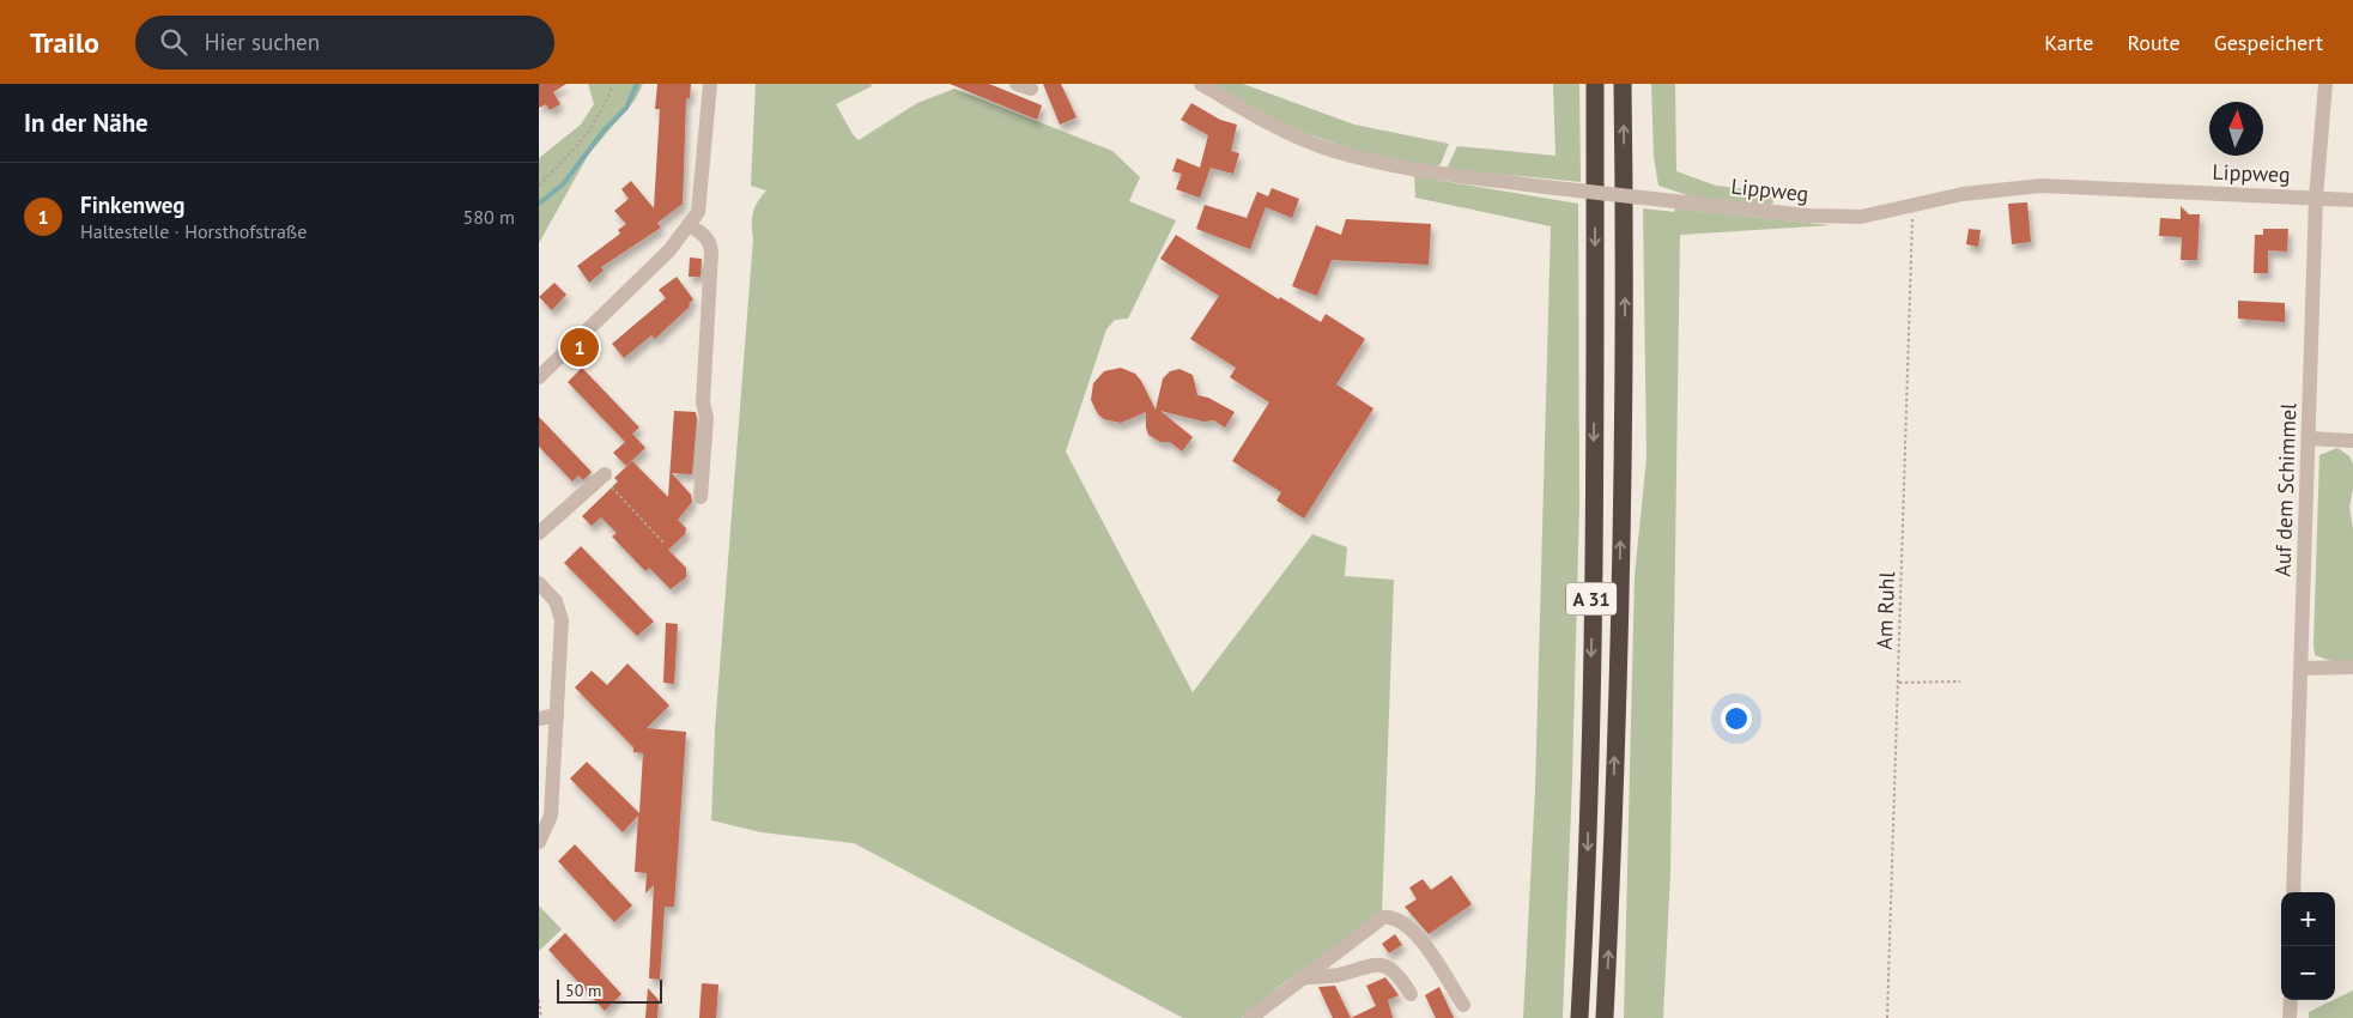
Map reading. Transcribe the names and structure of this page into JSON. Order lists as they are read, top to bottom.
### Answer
{
  "streets": {
    "highway": ["A 31"],
    "street": ["Lippweg", "Auf dem Schimmel"],
    "path": ["Am Ruhl"]
  },
  "crossings": [
    ["Lippweg", "Auf dem Schimmel"],
    ["Lippweg", "Am Ruhl"]
  ],
  "scale_bar": "50 m",
  "north": "top",
  "page": {
    "header": "Trailo",
    "search": "Hier suchen",
    "nav": ["Karte", "Route", "Gespeichert"],
    "heading": "In der Nähe",
    "list": [
      {
        "mark": "1",
        "name": "Finkenweg",
        "note": "Haltestelle · Horsthofstraße",
        "value": "580 m"
      }
    ],
    "pins": "1",
    "map_buttons": ["+", "−"],
    "scale": "50 m"
  }
}
